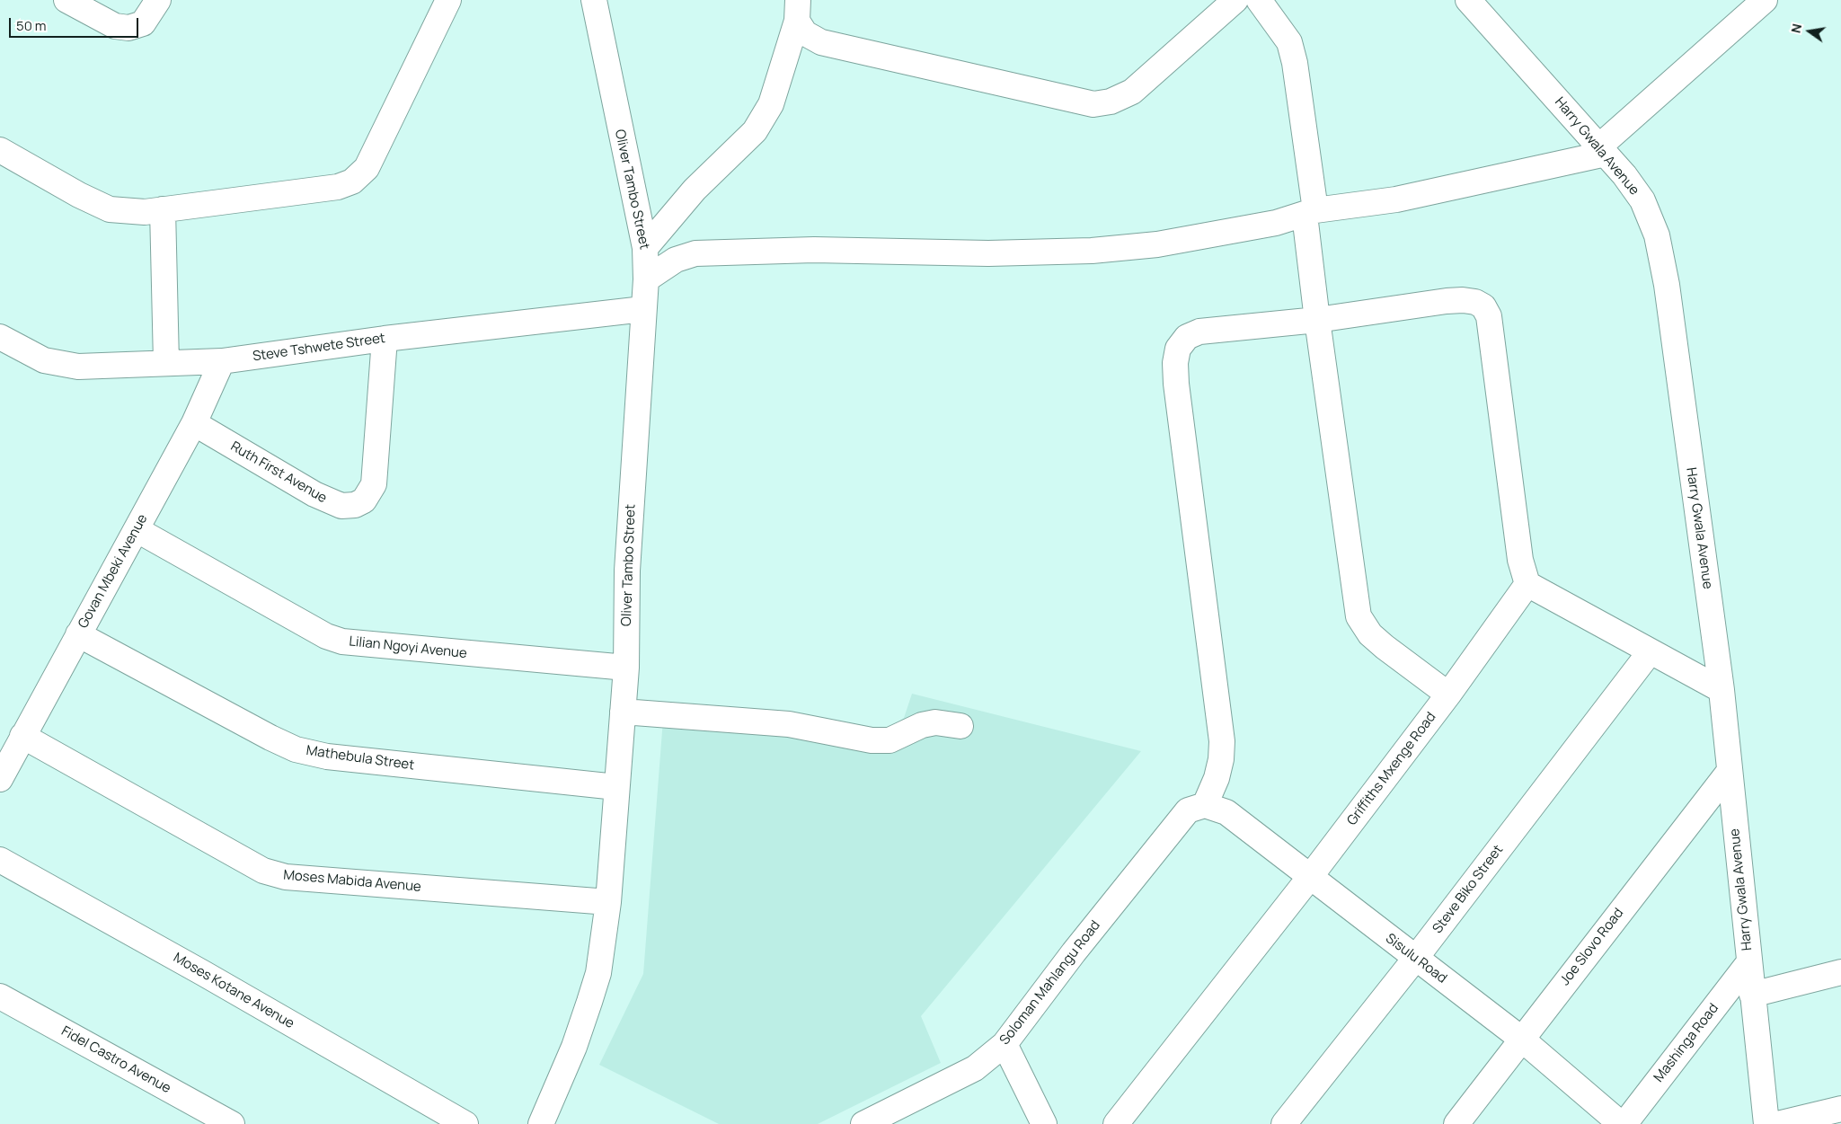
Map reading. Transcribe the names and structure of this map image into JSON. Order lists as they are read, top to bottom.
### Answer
{
  "streets": {
    "street": [
      "Harry Gwala Avenue",
      "Oliver Tambo Street",
      "Steve Tshwete Street",
      "Ruth First Avenue",
      "Govan Mbeki Avenue",
      "Lilian Ngoyi Avenue",
      "Mathebula Street",
      "Griffiths Mxenge Road",
      "Moses Mabida Avenue",
      "Steve Biko Street",
      "Joe Slovo Road",
      "Sisulu Road",
      "Soloman Mahlangu Road",
      "Moses Kotane Avenue",
      "Mashinga Road",
      "Fidel Castro Avenue"
    ]
  },
  "crossings": [
    ["Harry Gwala Avenue", "Joe Slovo Road"],
    ["Harry Gwala Avenue", "Mashinga Road"],
    ["Oliver Tambo Street", "Steve Tshwete Street"],
    ["Oliver Tambo Street", "Lilian Ngoyi Avenue"],
    ["Oliver Tambo Street", "Mathebula Street"],
    ["Oliver Tambo Street", "Moses Mabida Avenue"],
    ["Steve Tshwete Street", "Ruth First Avenue"],
    ["Steve Tshwete Street", "Govan Mbeki Avenue"],
    ["Ruth First Avenue", "Govan Mbeki Avenue"],
    ["Govan Mbeki Avenue", "Lilian Ngoyi Avenue"],
    ["Govan Mbeki Avenue", "Mathebula Street"],
    ["Govan Mbeki Avenue", "Moses Mabida Avenue"],
    ["Griffiths Mxenge Road", "Sisulu Road"],
    ["Steve Biko Street", "Sisulu Road"],
    ["Joe Slovo Road", "Sisulu Road"],
    ["Sisulu Road", "Soloman Mahlangu Road"]
  ],
  "scale_bar": "50 m",
  "north": "left"
}
